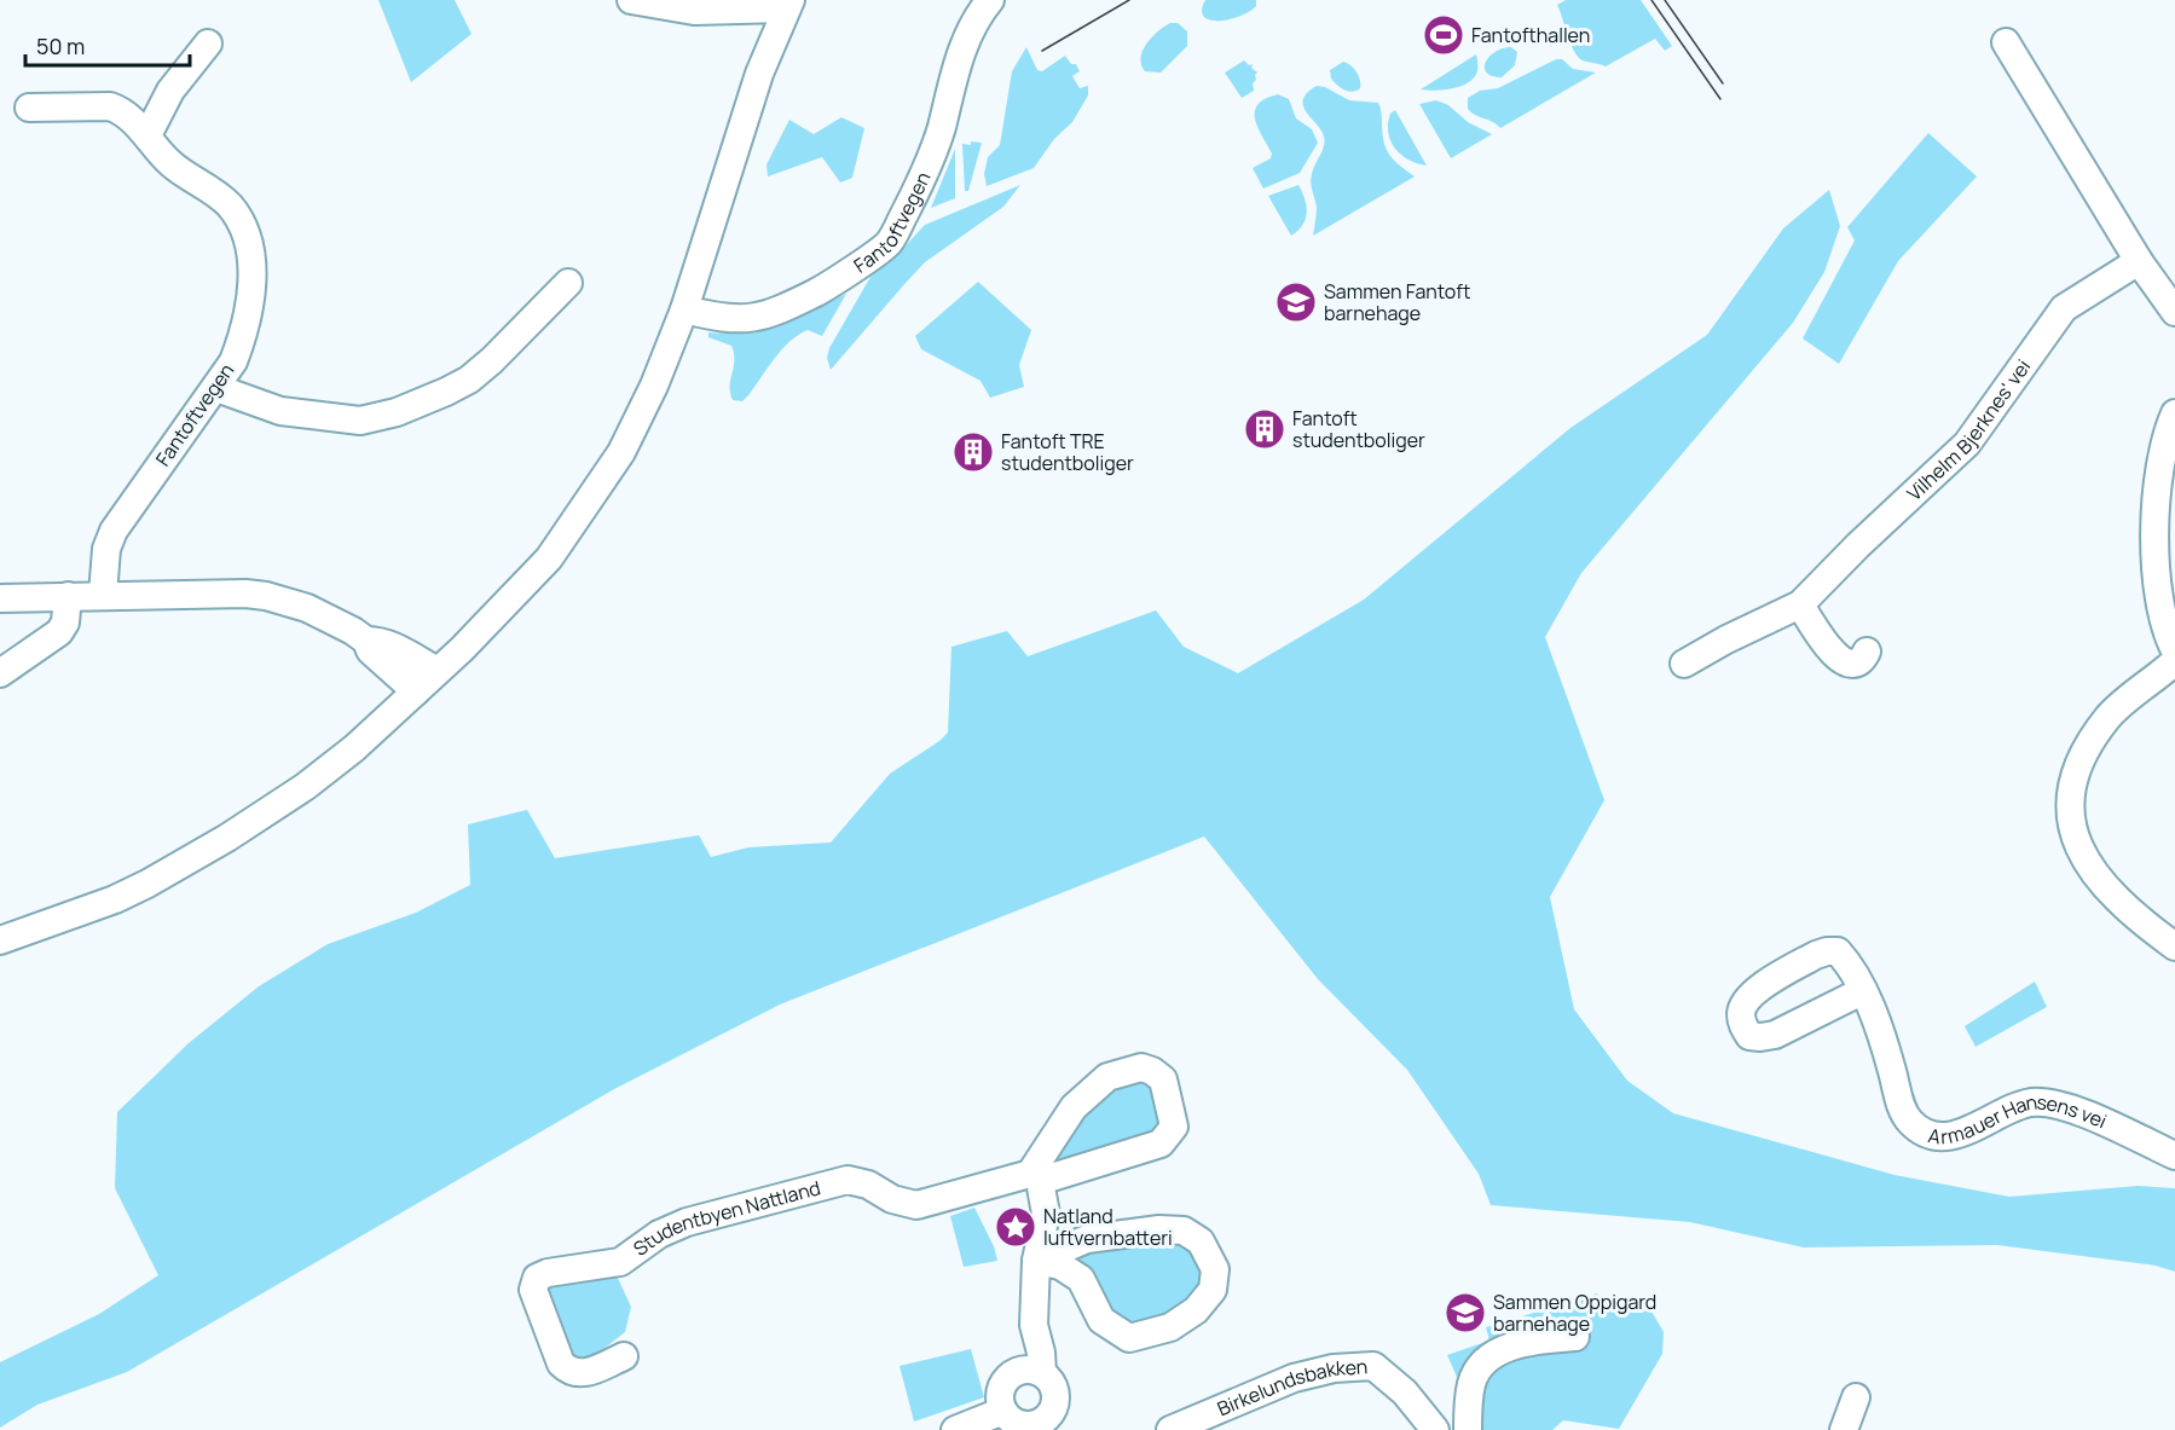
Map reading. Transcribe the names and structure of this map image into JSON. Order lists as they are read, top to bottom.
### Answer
{
  "streets": {
    "street": [
      "Fantoftvegen",
      "Vilhelm Bjerknes' vei",
      "Armauer Hansens vei",
      "Studentbyen Nattland",
      "Birkelundsbakken"
    ]
  },
  "places": {
    "sports": ["Fantofthallen"],
    "school or university": ["Sammen Fantoft barnehage", "Sammen Oppigard barnehage"],
    "building": ["Fantoft studentboliger", "Fantoft TRE studentboliger"],
    "place": ["Natland luftvernbatteri"]
  },
  "scale_bar": "50 m"
}
